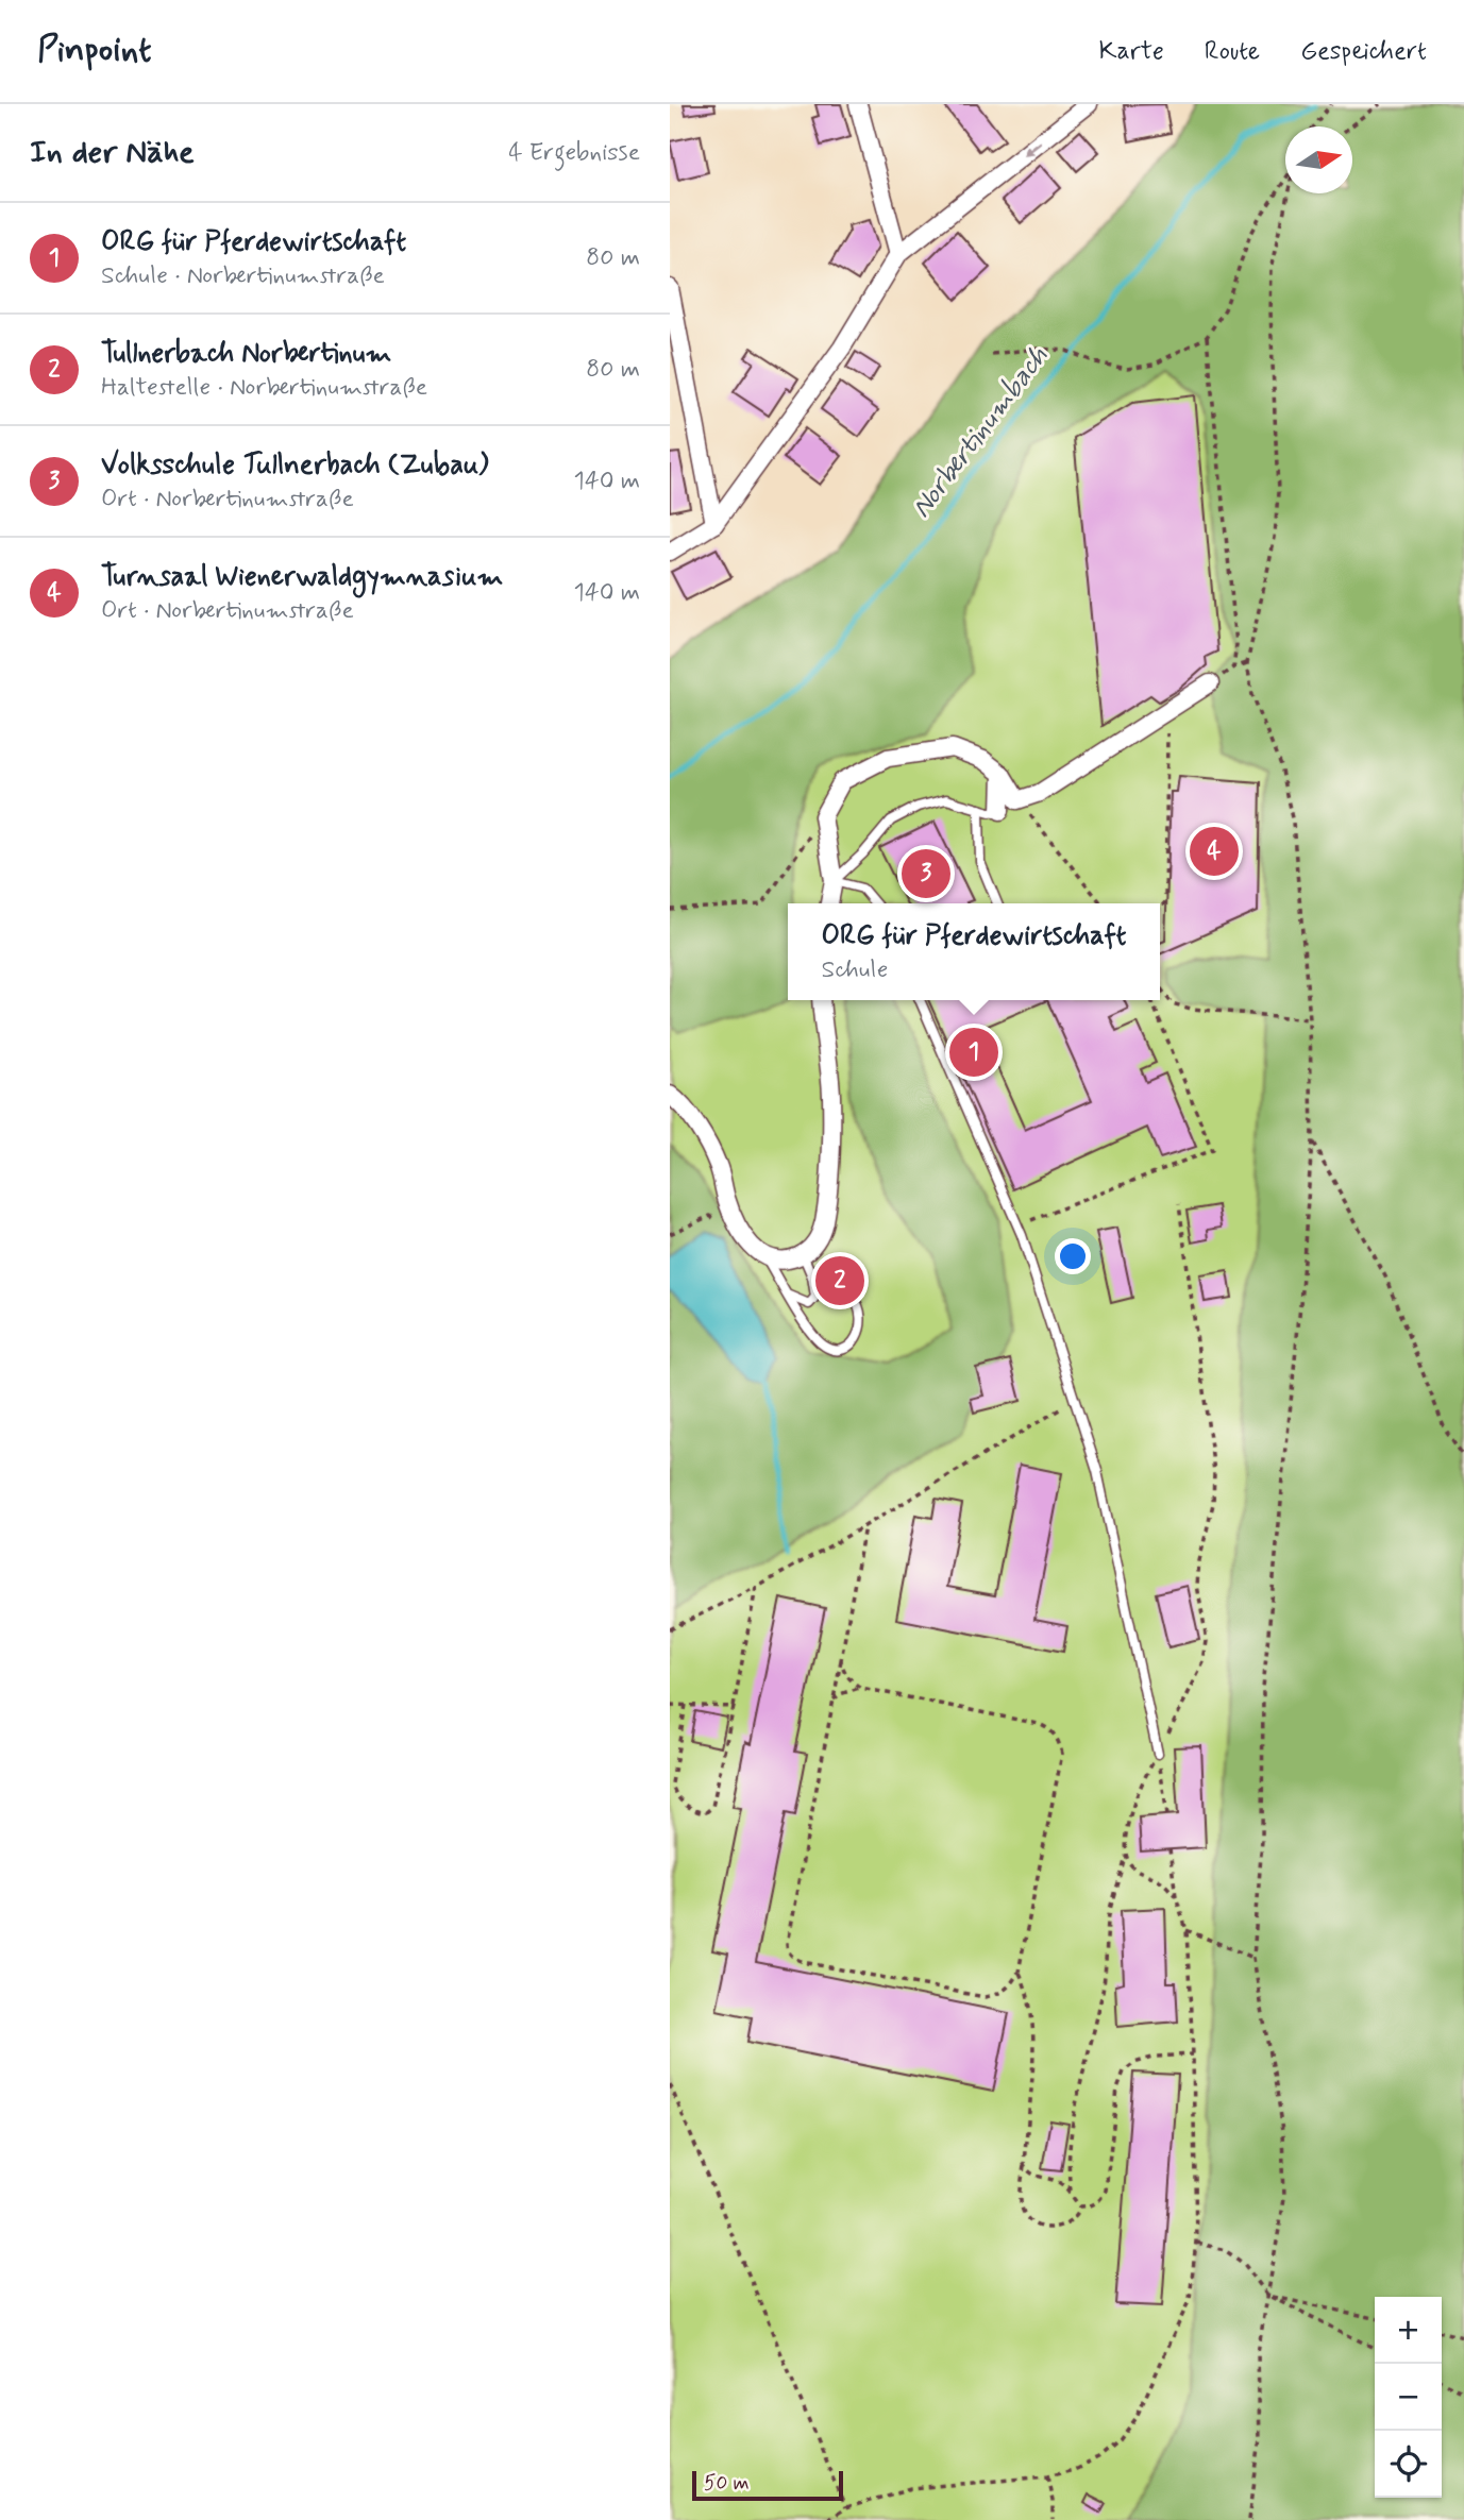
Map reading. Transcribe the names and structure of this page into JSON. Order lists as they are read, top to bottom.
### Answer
{
  "water": ["Norbertinumbach"],
  "scale_bar": "50 m",
  "north": "right",
  "page": {
    "header": "Pinpoint",
    "nav": ["Karte", "Route", "Gespeichert"],
    "heading": ["In der Nähe", "4 Ergebnisse"],
    "list": [
      {
        "mark": "1",
        "name": "ORG für Pferdewirtschaft",
        "note": "Schule · Norbertinumstraße",
        "value": "80 m"
      },
      {
        "mark": "2",
        "name": "Tullnerbach Norbertinum",
        "note": "Haltestelle · Norbertinumstraße",
        "value": "80 m"
      },
      {
        "mark": "3",
        "name": "Volksschule Tullnerbach (Zubau)",
        "note": "Ort · Norbertinumstraße",
        "value": "140 m"
      },
      {
        "mark": "4",
        "name": "Turnsaal Wienerwaldgymnasium",
        "note": "Ort · Norbertinumstraße",
        "value": "140 m"
      }
    ],
    "pins": [
      "4",
      "3",
      "1",
      "2"
    ],
    "popup": ["ORG für Pferdewirtschaft", "Schule"],
    "map_buttons": ["+", "−"],
    "scale": "50 m"
  }
}
